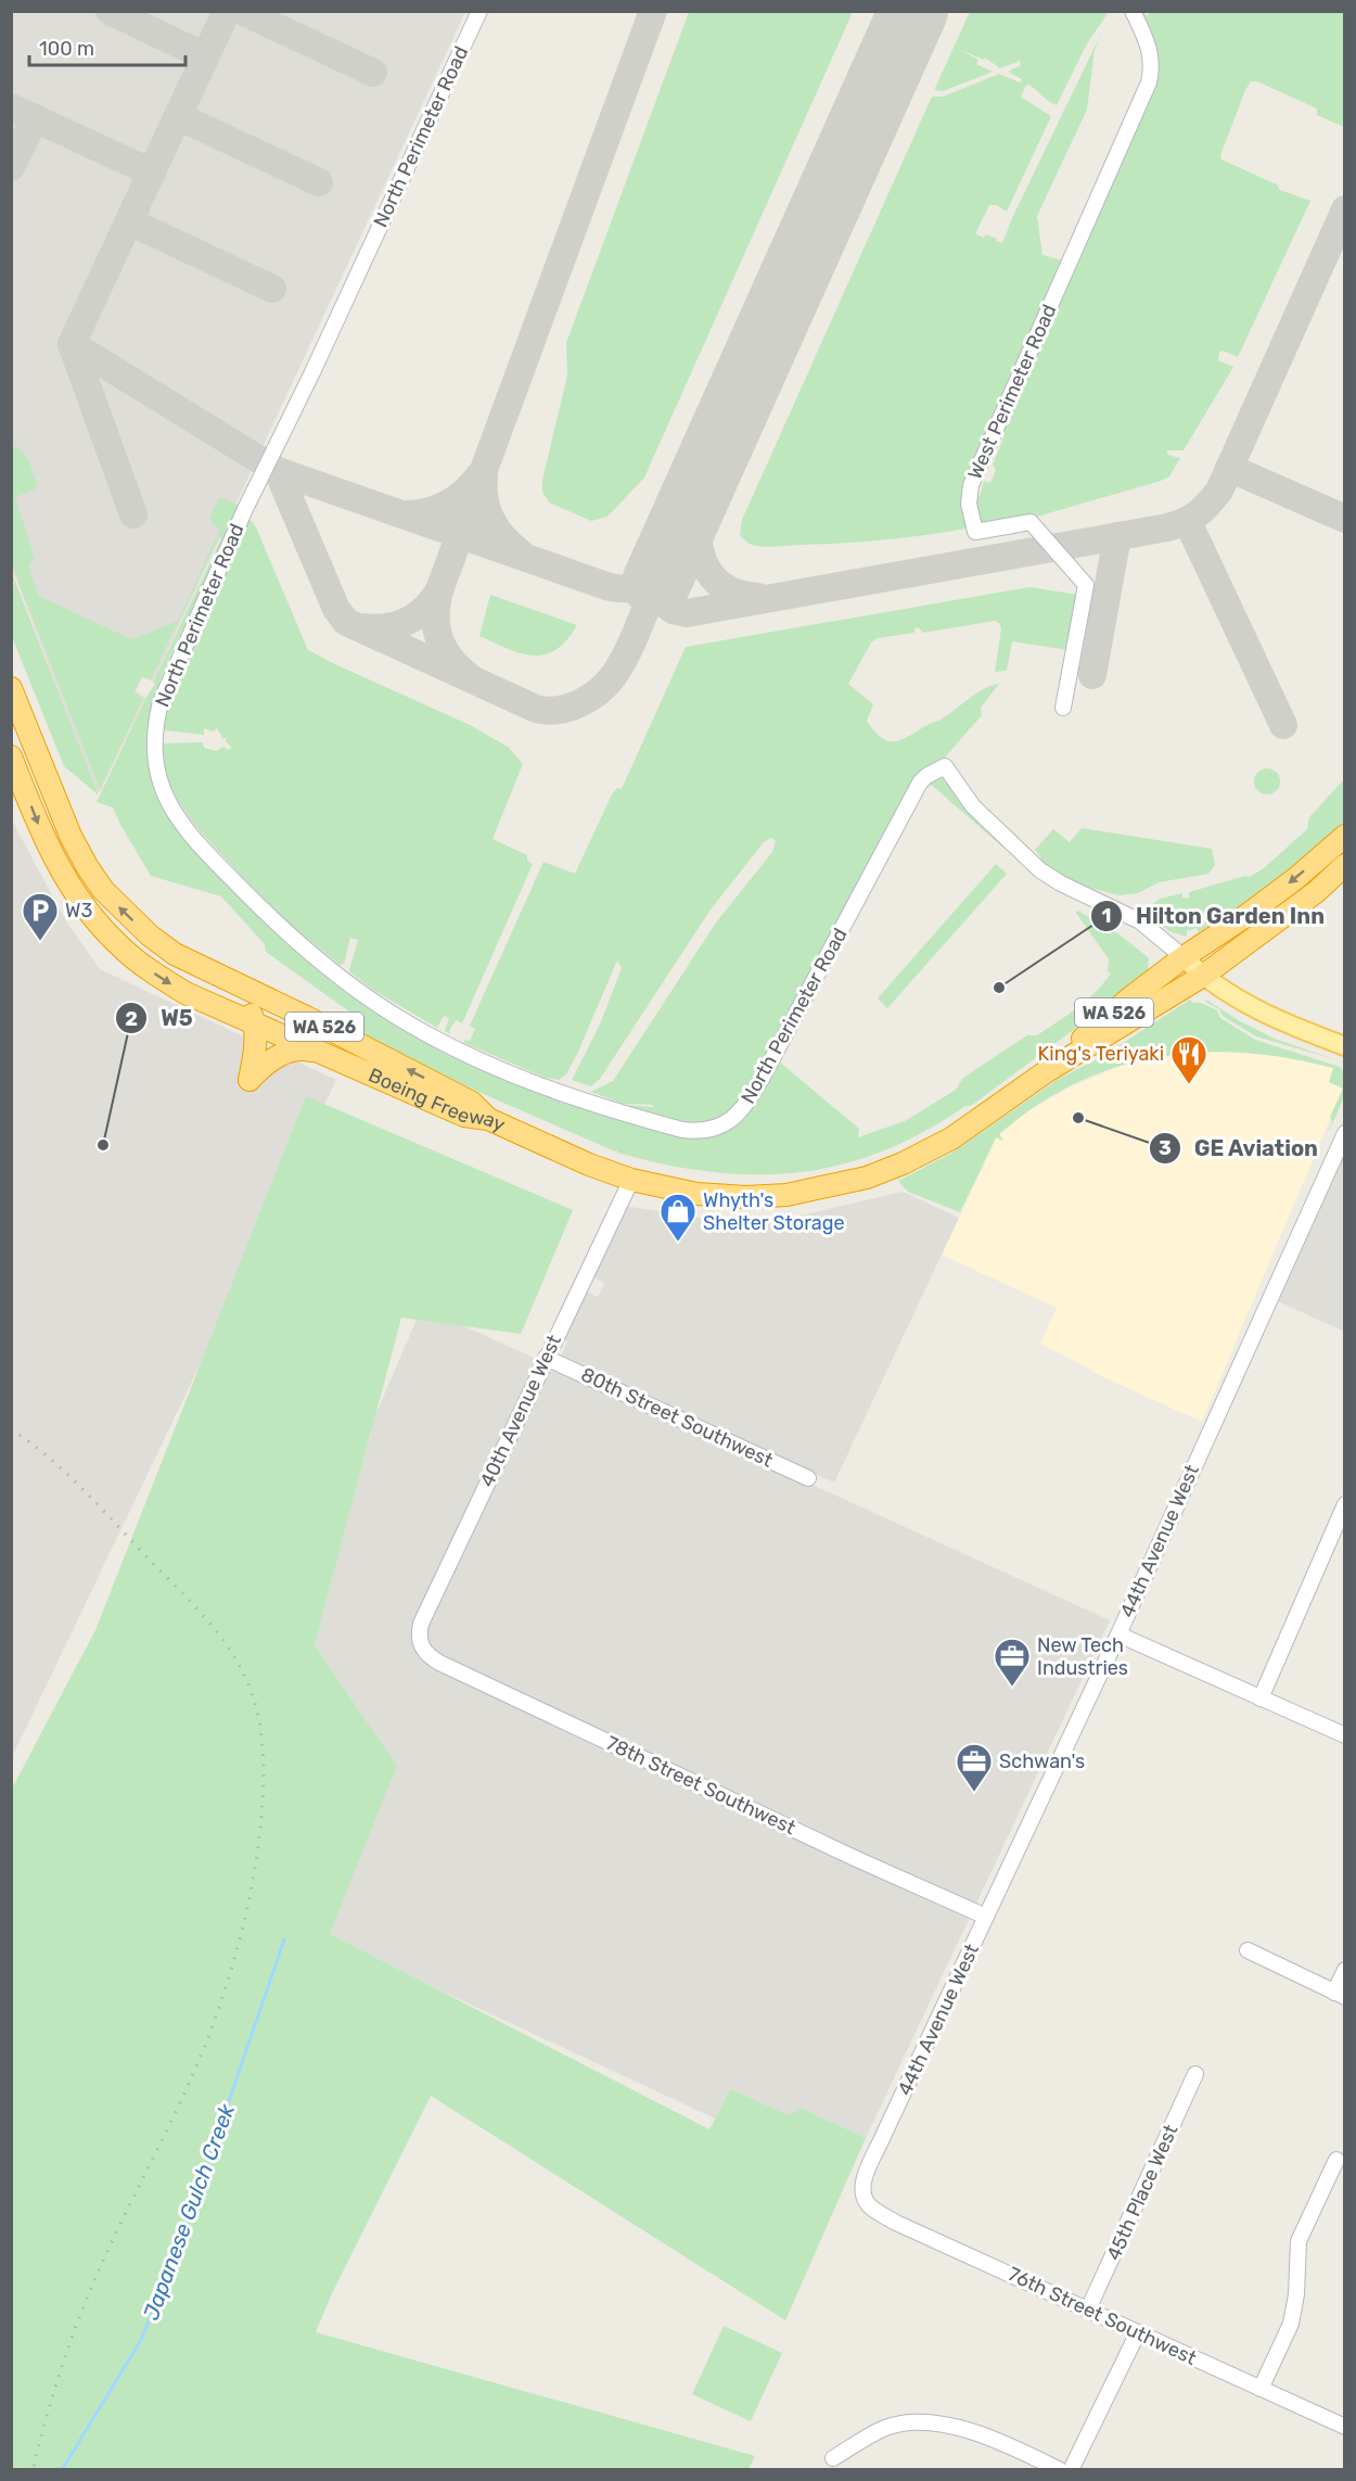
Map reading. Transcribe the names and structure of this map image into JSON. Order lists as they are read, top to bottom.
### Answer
{
  "streets": {
    "highway": ["WA 526", "Boeing Freeway"],
    "street": [
      "North Perimeter Road",
      "West Perimeter Road",
      "40th Avenue West",
      "80th Street Southwest",
      "44th Avenue West",
      "78th Street Southwest",
      "45th Place West",
      "76th Street Southwest"
    ]
  },
  "crossings": [
    ["North Perimeter Road", "WA 526"],
    ["WA 526", "Boeing Freeway"],
    ["WA 526", "40th Avenue West"],
    ["40th Avenue West", "80th Street Southwest"],
    ["40th Avenue West", "78th Street Southwest"],
    ["44th Avenue West", "78th Street Southwest"],
    ["44th Avenue West", "76th Street Southwest"],
    ["45th Place West", "76th Street Southwest"]
  ],
  "water": ["Japanese Gulch Creek"],
  "places": {
    "parking": ["W3"],
    "other": ["Hilton Garden Inn", "GE Aviation", "W5"],
    "restaurant": ["King's Teriyaki"],
    "shop": ["Whyth's Shelter Storage"],
    "office": ["New Tech Industries", "Schwan's"]
  },
  "scale_bar": "100 m"
}
